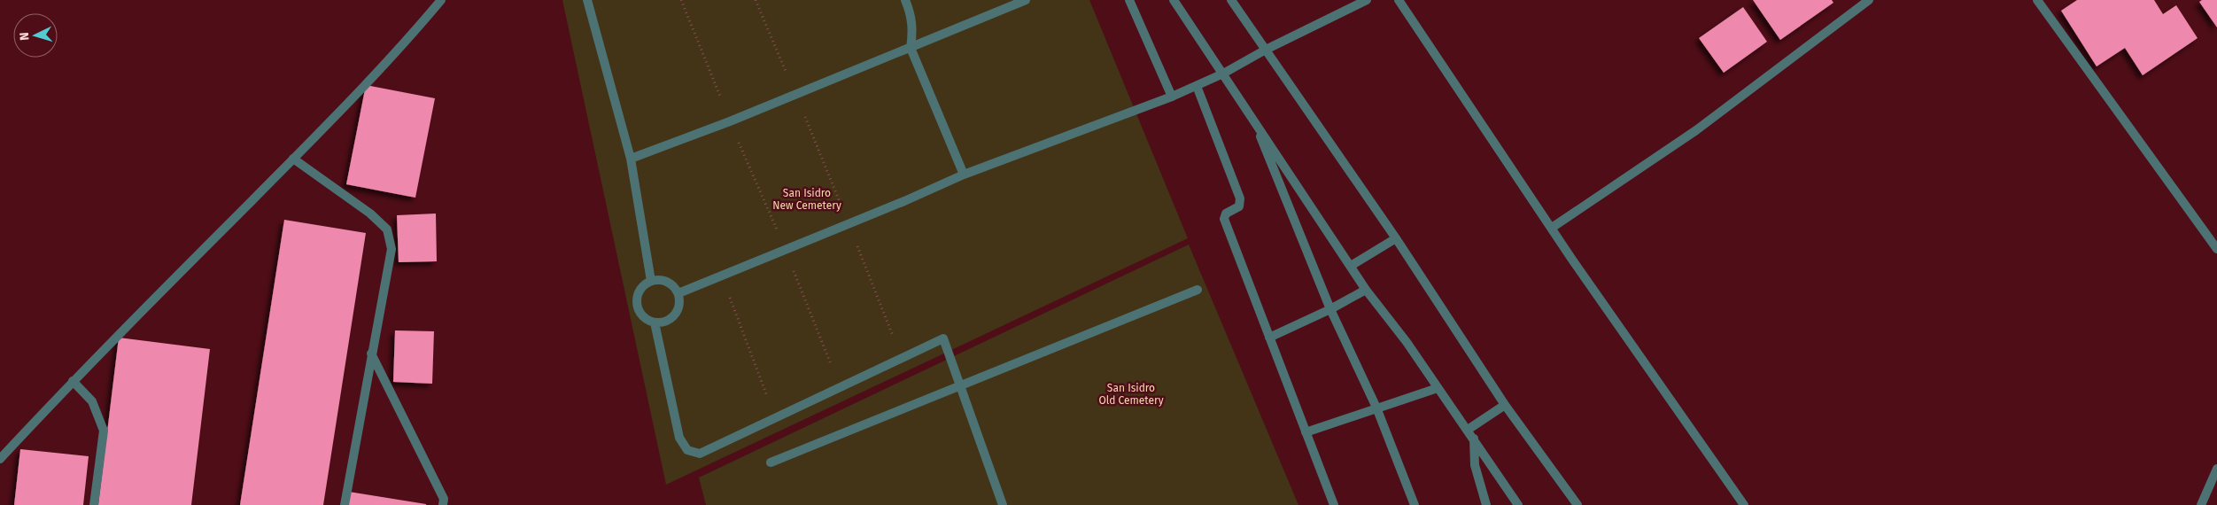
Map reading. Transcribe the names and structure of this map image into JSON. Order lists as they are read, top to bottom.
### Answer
{
  "parks": ["San Isidro New Cemetery", "San Isidro Old Cemetery"],
  "north": "left"
}
